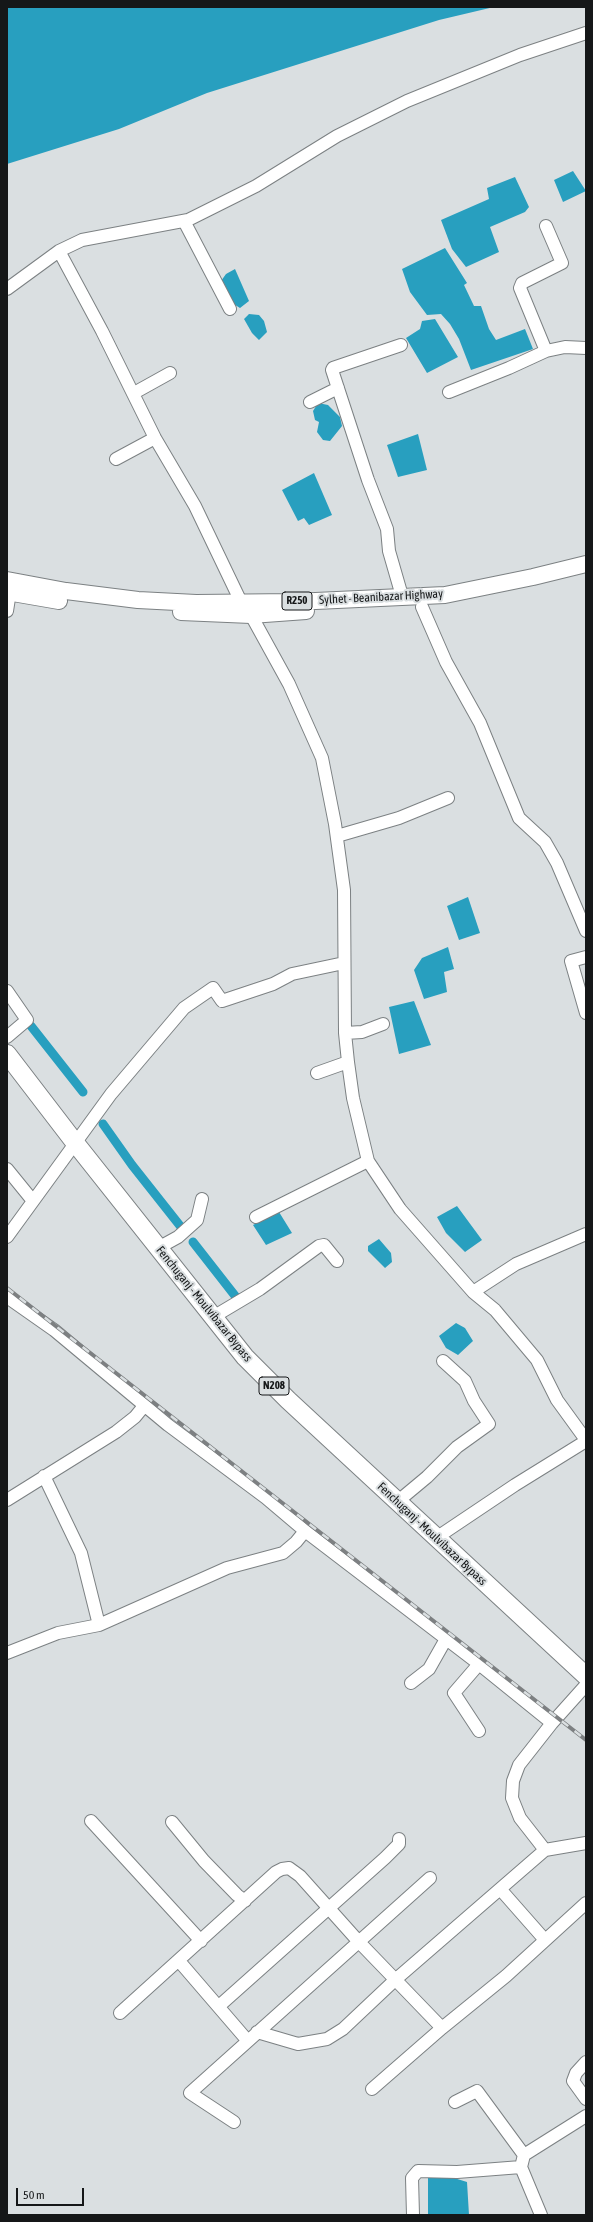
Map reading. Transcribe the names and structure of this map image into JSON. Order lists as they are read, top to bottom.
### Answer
{
  "streets": {
    "highway": ["Fenchuganj - Moulvibazar Bypass", "N208"],
    "main road": ["Sylhet - Beanibazar Highway", "R250"]
  },
  "scale_bar": "50 m"
}
